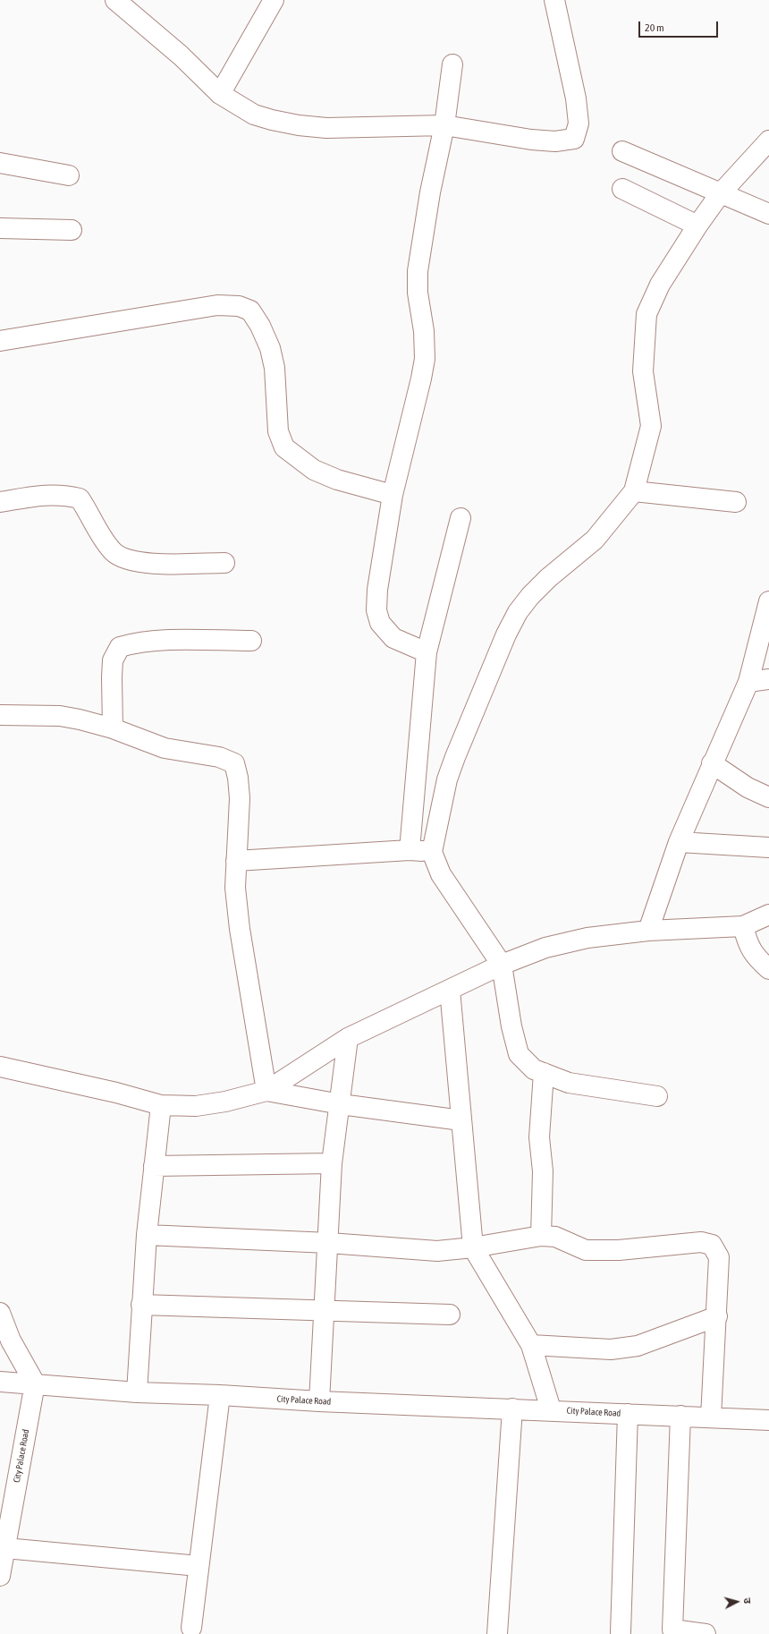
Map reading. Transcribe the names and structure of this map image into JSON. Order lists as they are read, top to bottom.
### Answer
{
  "streets": {
    "street": ["City Palace Road"]
  },
  "scale_bar": "20 m",
  "north": "right"
}
